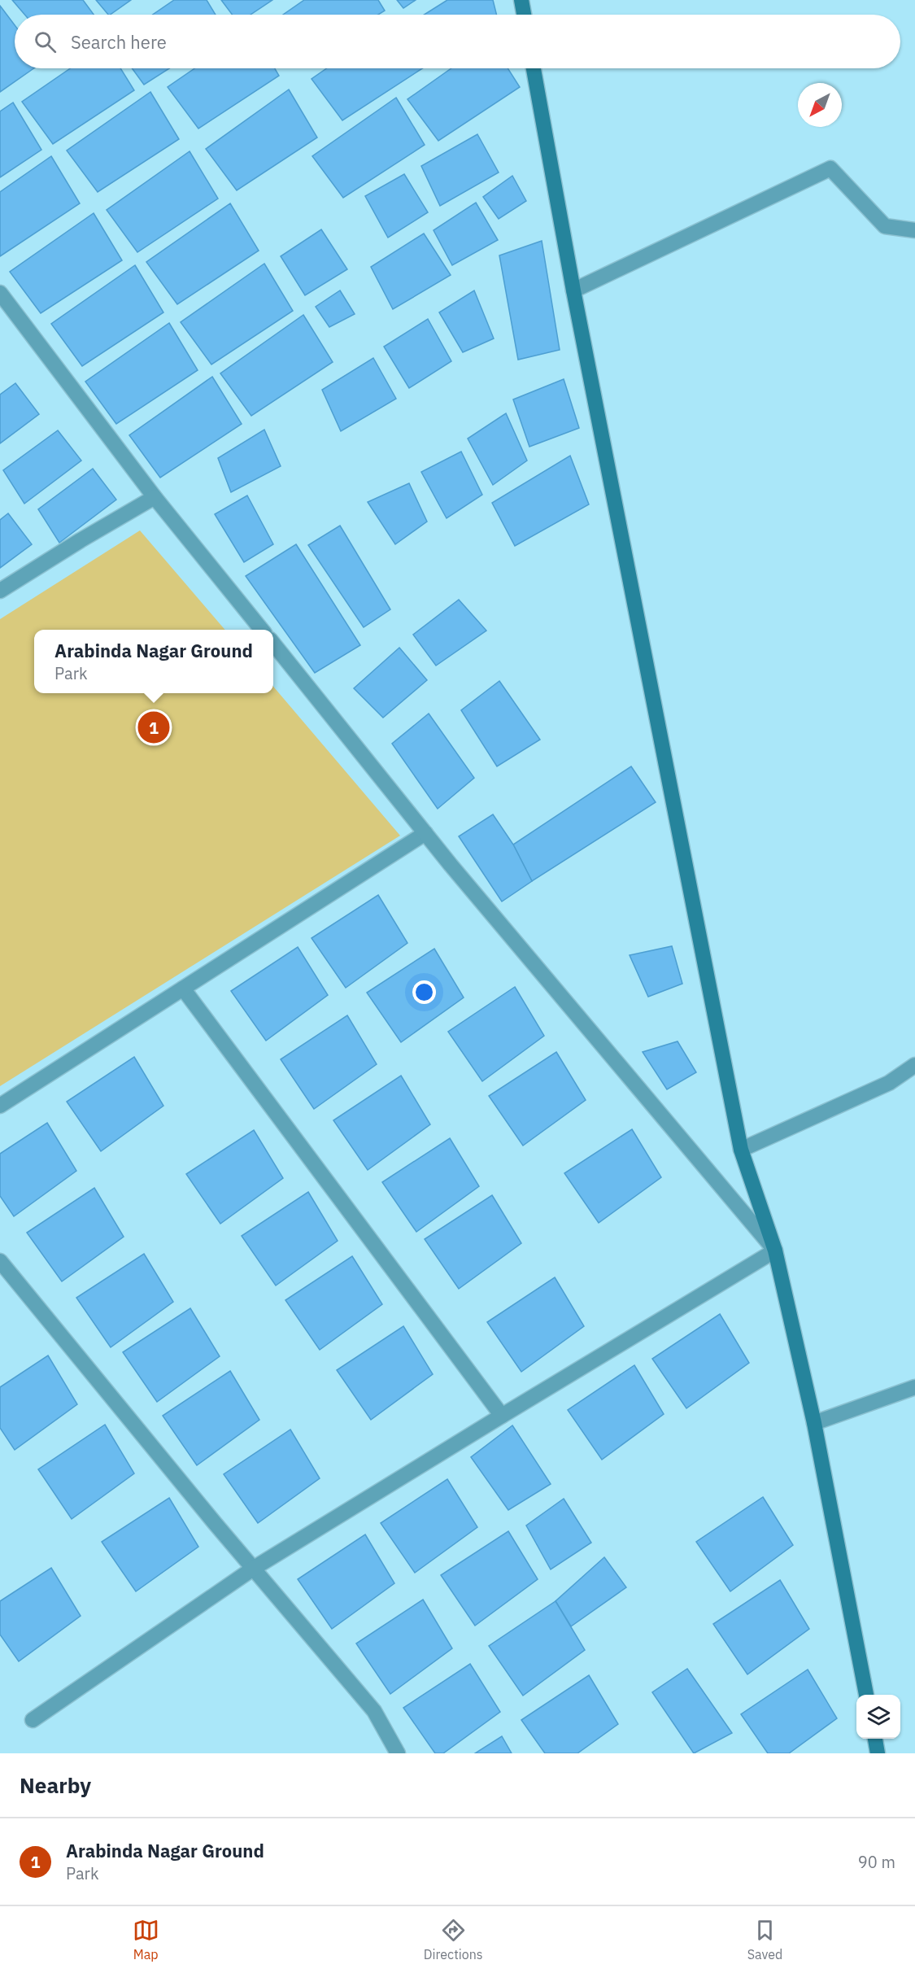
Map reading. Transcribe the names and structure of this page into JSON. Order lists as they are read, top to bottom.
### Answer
{
  "north": "bottom left",
  "page": {
    "search": "Search here",
    "popup": ["Arabinda Nagar Ground", "Park"],
    "pins": "1",
    "heading": "Nearby",
    "list": [
      {
        "mark": "1",
        "name": "Arabinda Nagar Ground",
        "note": "Park",
        "value": "90 m"
      }
    ],
    "nav": ["Map", "Directions", "Saved"]
  }
}
